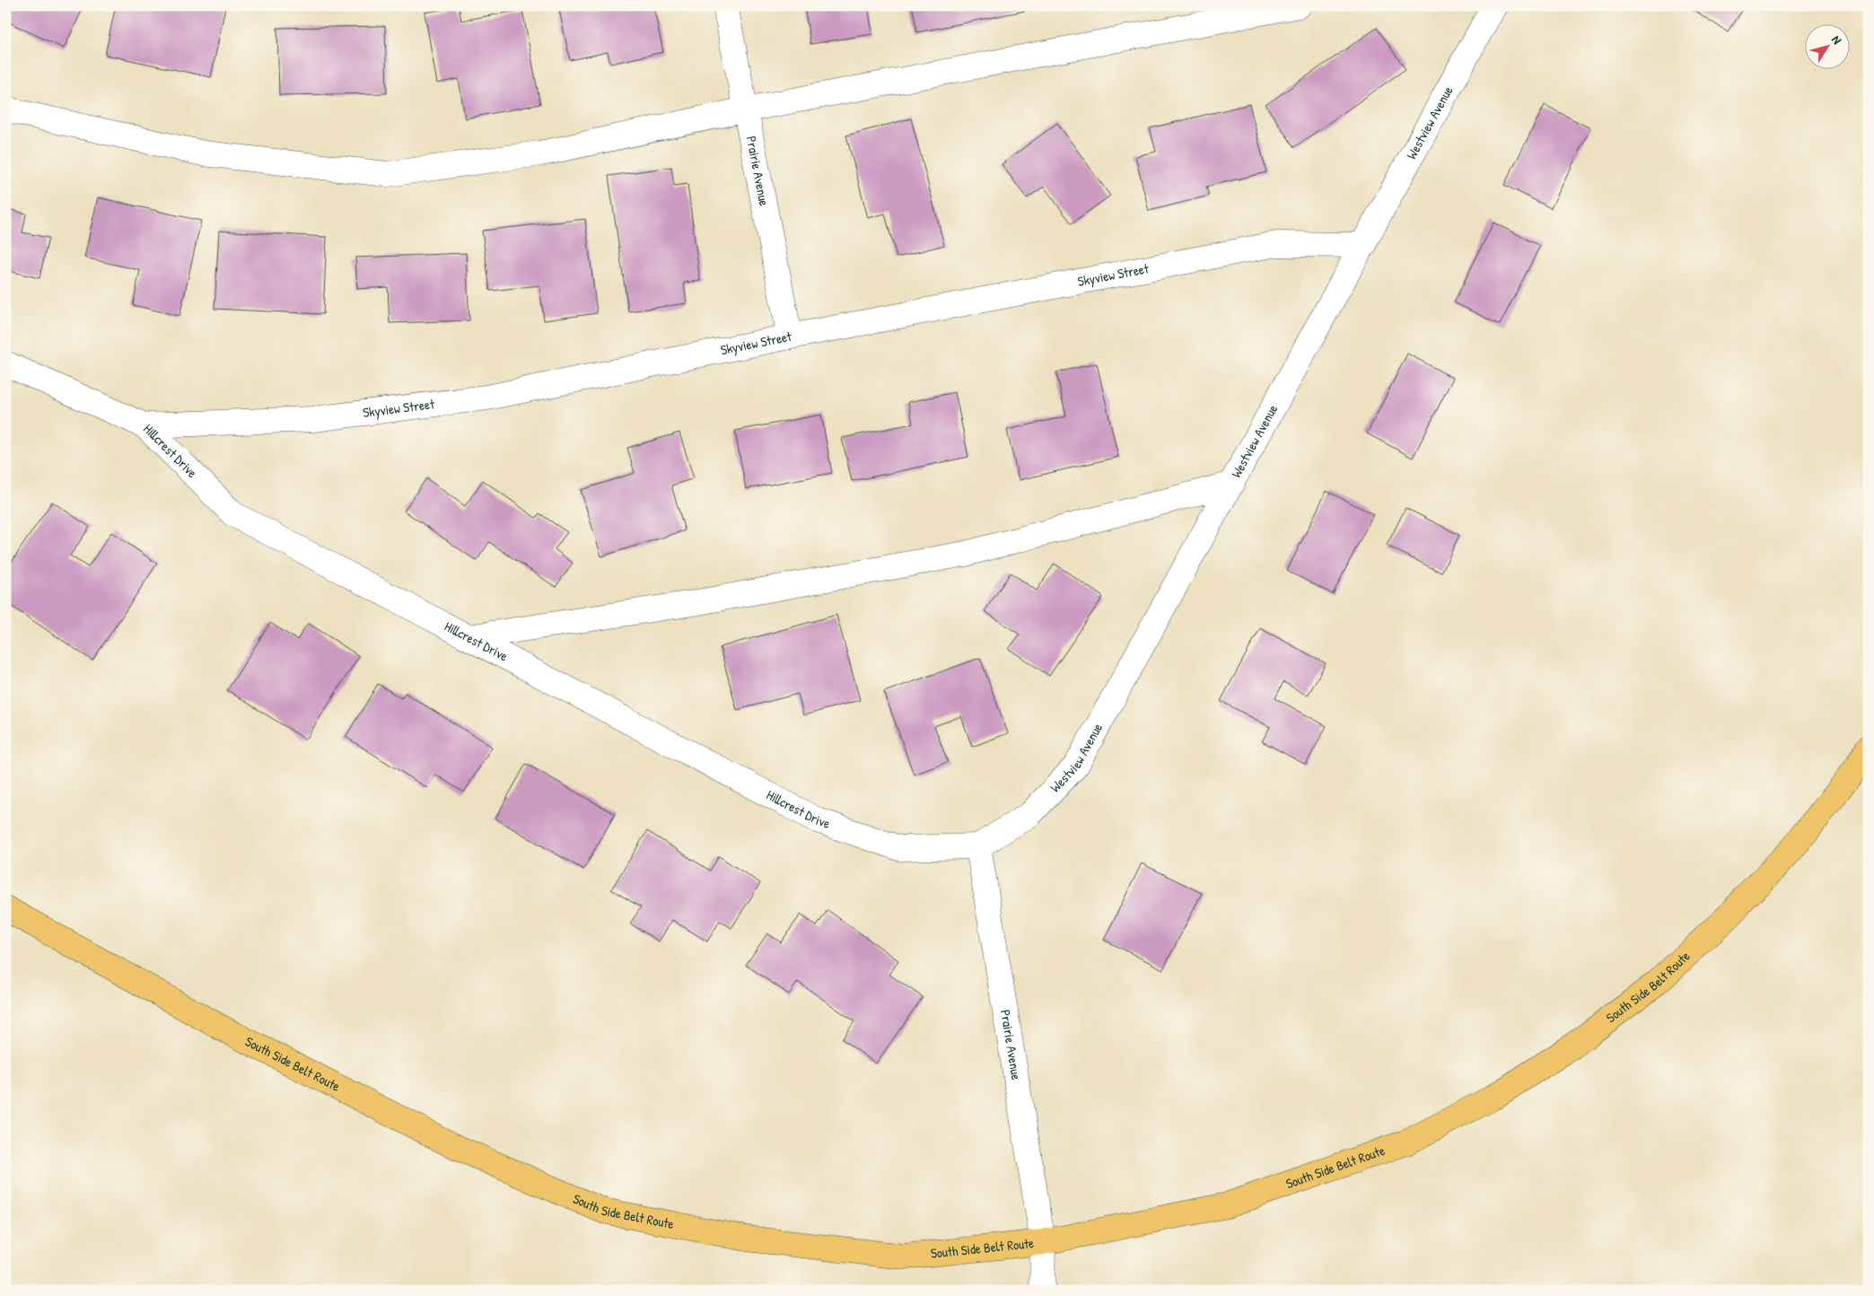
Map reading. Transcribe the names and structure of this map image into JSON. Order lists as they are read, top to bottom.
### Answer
{
  "streets": {
    "main road": ["South Side Belt Route"],
    "street": [
      "Westview Avenue",
      "Prairie Avenue",
      "Skyview Street",
      "Hillcrest Drive"
    ]
  },
  "crossings": [
    ["Westview Avenue", "Prairie Avenue"],
    ["Westview Avenue", "Skyview Street"],
    ["Westview Avenue", "Hillcrest Drive"],
    ["Prairie Avenue", "Skyview Street"],
    ["Prairie Avenue", "Hillcrest Drive"],
    ["Prairie Avenue", "South Side Belt Route"],
    ["Skyview Street", "Hillcrest Drive"]
  ],
  "north": "top right"
}
